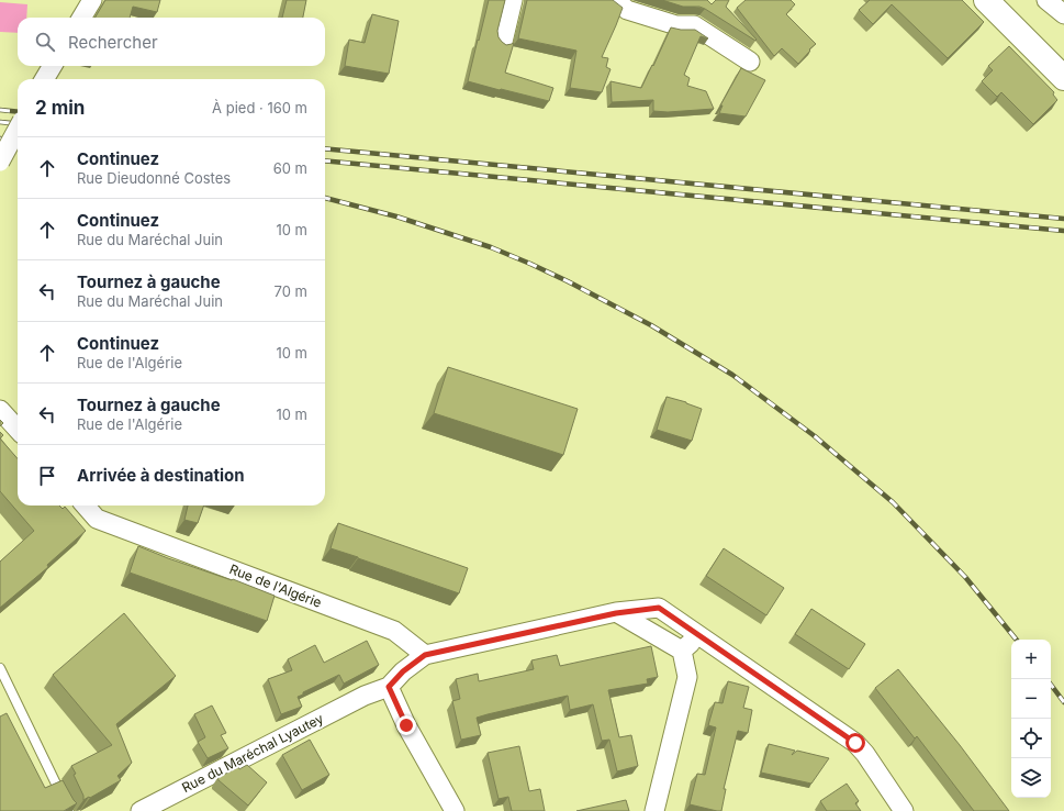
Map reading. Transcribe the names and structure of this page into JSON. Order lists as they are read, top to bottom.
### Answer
{
  "streets": {
    "street": ["Rue de l'Algérie", "Rue du Maréchal Lyautey"]
  },
  "page": {
    "search": "Rechercher",
    "heading": ["2 min", "À pied · 160 m"],
    "list": [
      ["Continuez", "Rue Dieudonné Costes", "60 m"],
      ["Continuez", "Rue du Maréchal Juin", "10 m"],
      ["Tournez à gauche", "Rue du Maréchal Juin", "70 m"],
      ["Continuez", "Rue de l'Algérie", "10 m"],
      ["Tournez à gauche", "Rue de l'Algérie", "10 m"],
      "Arrivée à destination"
    ],
    "map_buttons": ["+", "−"]
  }
}
